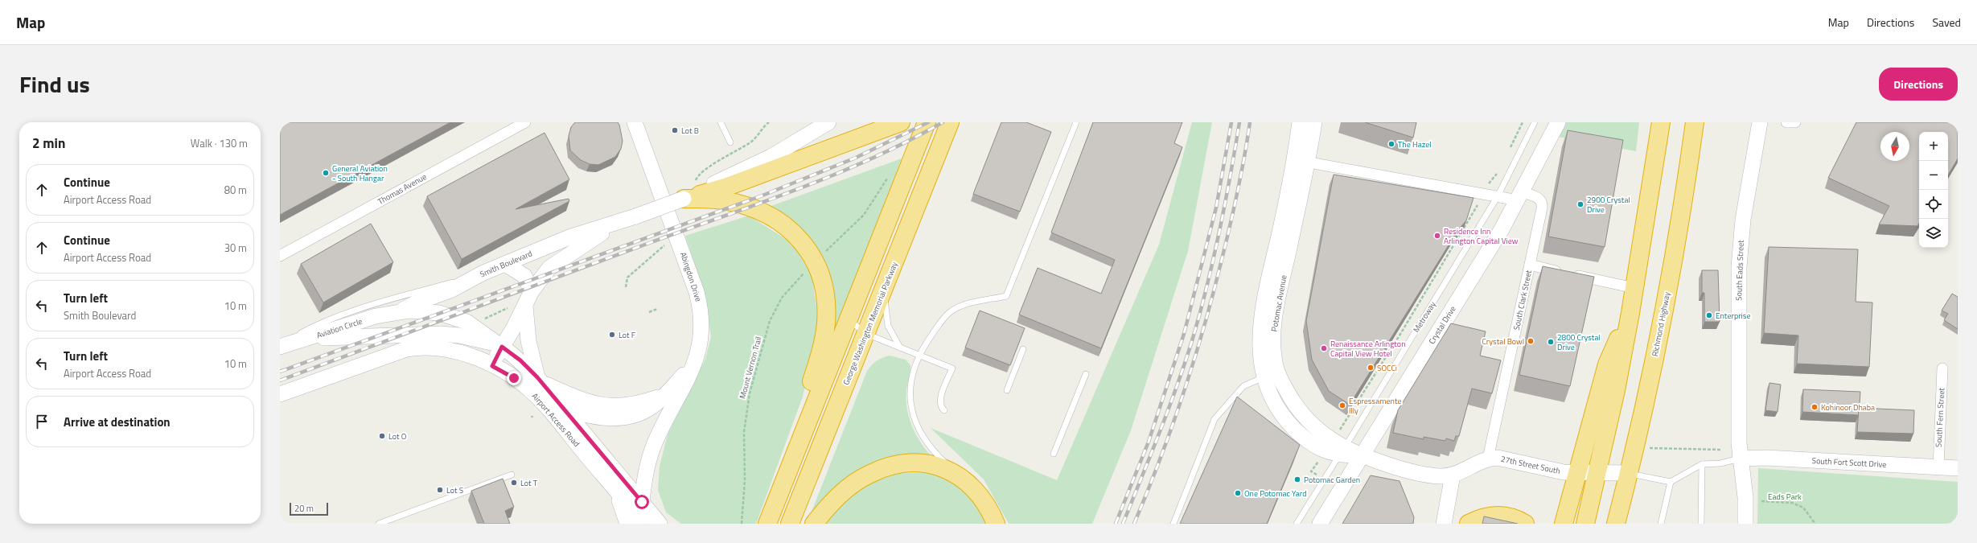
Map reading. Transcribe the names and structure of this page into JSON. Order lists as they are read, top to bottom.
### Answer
{
  "streets": {
    "highway": ["George Washington Memorial Parkway", "Richmond Highway"],
    "street": [
      "Thomas Avenue",
      "Smith Boulevard",
      "South Eads Street",
      "Abingdon Drive",
      "South Clark Street",
      "Potomac Avenue",
      "Crystal Drive",
      "Aviation Circle",
      "South Fern Street",
      "Airport Access Road",
      "South Fort Scott Drive",
      "27th Street South"
    ],
    "lane": ["Metroway"],
    "path": ["Mount Vernon Trail"]
  },
  "crossings": [
    ["Smith Boulevard", "Aviation Circle"],
    ["Smith Boulevard", "Airport Access Road"],
    ["South Eads Street", "South Fort Scott Drive"],
    ["Abingdon Drive", "Airport Access Road"],
    ["South Clark Street", "Potomac Avenue"],
    ["South Clark Street", "Metroway"],
    ["South Clark Street", "Crystal Drive"],
    ["South Clark Street", "27th Street South"],
    ["Potomac Avenue", "Metroway"],
    ["Potomac Avenue", "Crystal Drive"],
    ["Potomac Avenue", "27th Street South"],
    ["Richmond Highway", "27th Street South"],
    ["Crystal Drive", "27th Street South"],
    ["Aviation Circle", "Airport Access Road"],
    ["South Fern Street", "South Fort Scott Drive"]
  ],
  "parks": ["Eads Park"],
  "places": [
    "Lot B",
    "The Hazel",
    "General Aviation - South Hangar",
    "2900 Crystal Drive",
    "Residence Inn Arlington Capital View",
    "Enterprise",
    "Lot F",
    "Crystal Bowl",
    "2800 Crystal Drive",
    "Renaissance Arlington Capital View Hotel",
    "SOCCi",
    "Espressamente Illy",
    "Kohinoor Dhaba",
    "Lot O",
    "Potomac Garden",
    "Lot T",
    "Lot S",
    "One Potomac Yard"
  ],
  "scale_bar": "20 m",
  "north": "bottom",
  "page": {
    "header": "Map",
    "nav": ["Map", "Directions", "Saved"],
    "title": "Find us",
    "buttons": "Directions",
    "heading": ["2 min", "Walk · 130 m"],
    "map_buttons": ["+", "−"],
    "list": [
      ["Continue", "Airport Access Road", "80 m"],
      ["Continue", "Airport Access Road", "30 m"],
      ["Turn left", "Smith Boulevard", "10 m"],
      ["Turn left", "Airport Access Road", "10 m"],
      "Arrive at destination"
    ],
    "scale": "20 m"
  }
}
